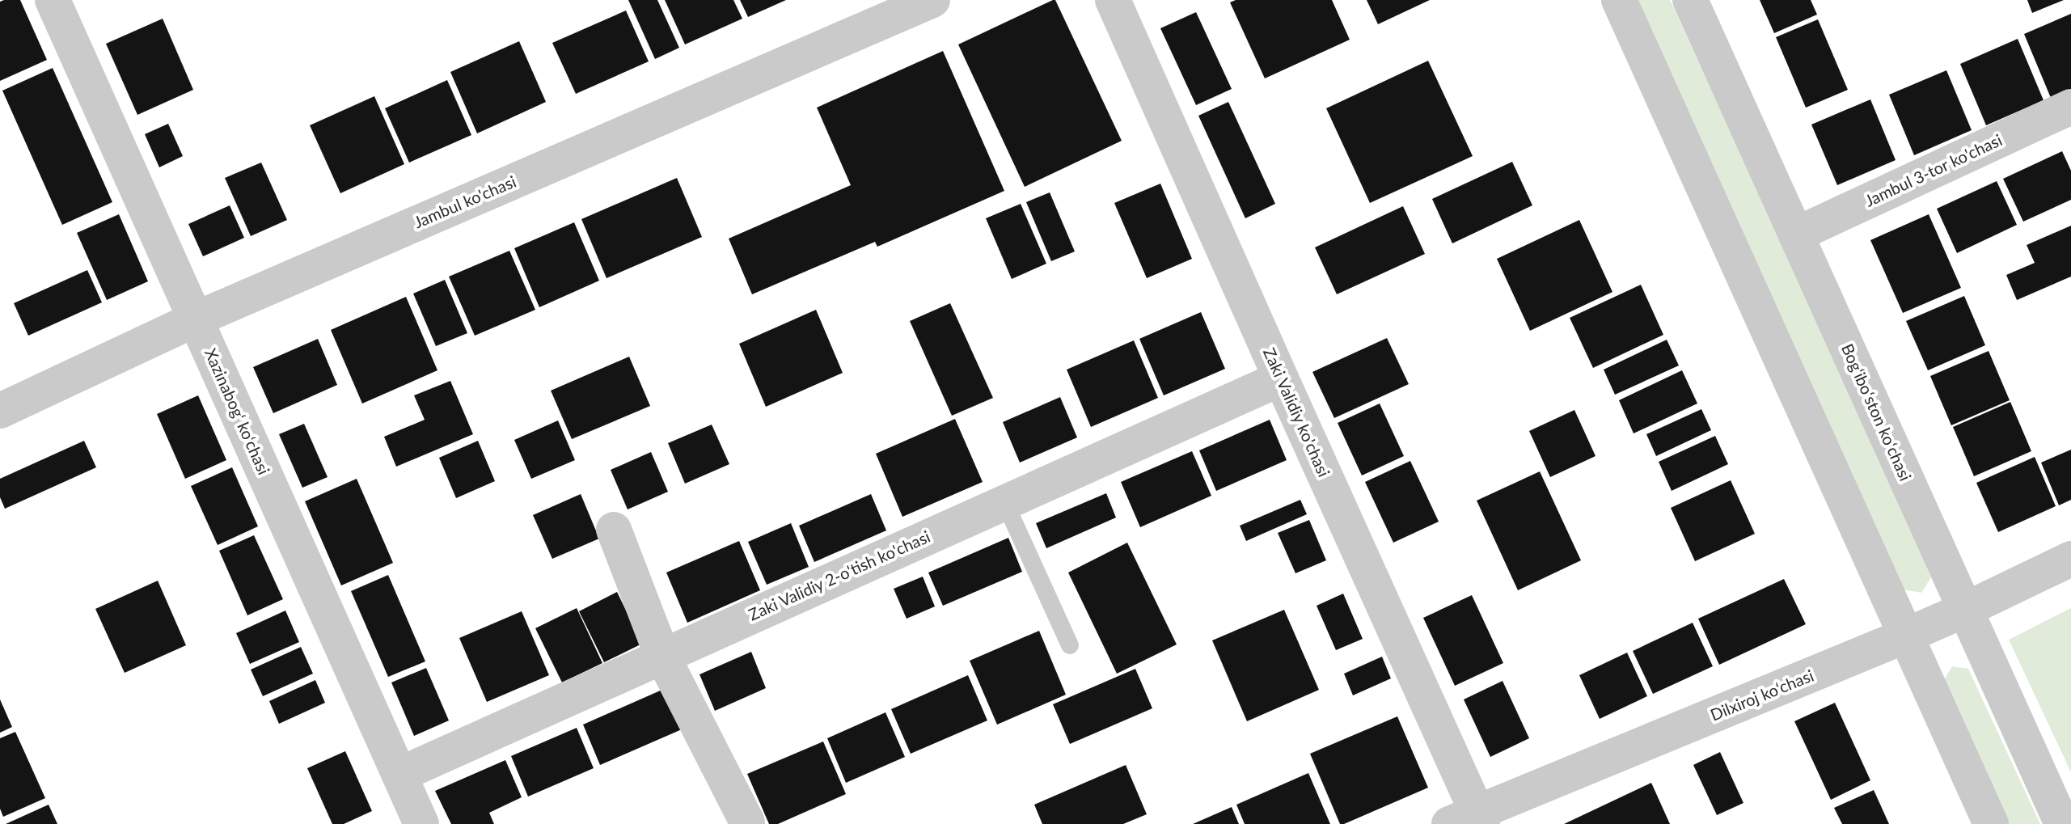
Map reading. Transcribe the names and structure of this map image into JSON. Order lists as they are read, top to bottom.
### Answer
{
  "streets": {
    "street": [
      "Jambul 3-tor ko'chasi",
      "Jambul ko'chasi",
      "Xazinabog‘ ko‘chasi",
      "Zaki Validiy ko'chasi",
      "Bogʻiboʻston koʻchasi",
      "Zaki Validiy 2-o'tish ko'chasi",
      "Dilxiroj ko‘chasi"
    ]
  },
  "crossings": [
    ["Jambul 3-tor ko'chasi", "Bogʻiboʻston koʻchasi"],
    ["Jambul ko'chasi", "Xazinabog‘ ko‘chasi"],
    ["Xazinabog‘ ko‘chasi", "Zaki Validiy 2-o'tish ko'chasi"],
    ["Zaki Validiy ko'chasi", "Zaki Validiy 2-o'tish ko'chasi"],
    ["Zaki Validiy ko'chasi", "Dilxiroj ko‘chasi"],
    ["Bogʻiboʻston koʻchasi", "Dilxiroj ko‘chasi"]
  ]
}
